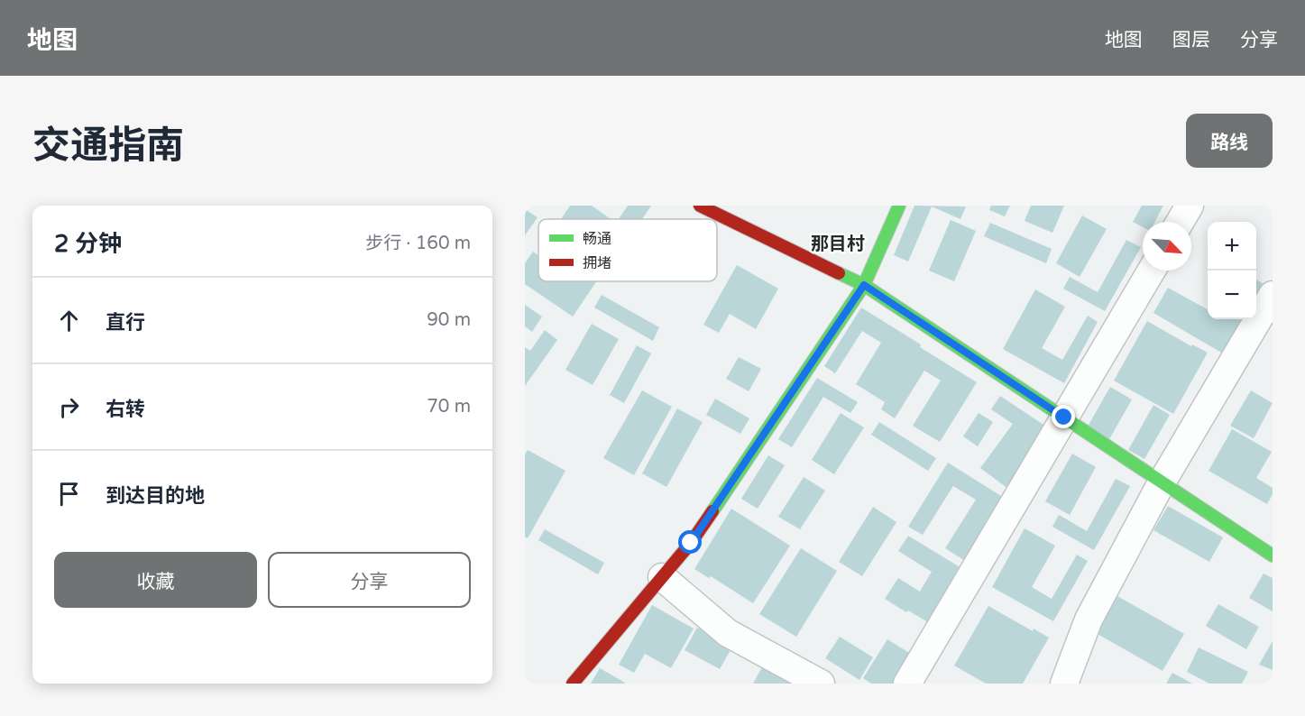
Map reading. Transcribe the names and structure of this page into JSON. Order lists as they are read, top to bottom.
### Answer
{
  "districts": ["那目村"],
  "legend": ["畅通", "拥堵"],
  "north": "bottom right",
  "page": {
    "header": "地图",
    "nav": ["地图", "图层", "分享"],
    "title": "交通指南",
    "buttons": [
      "路线",
      ["收藏", "分享"]
    ],
    "heading": ["2 分钟", "步行 · 160 m"],
    "map_buttons": ["+", "−"],
    "list": [
      ["直行", "90 m"],
      ["右转", "70 m"],
      "到达目的地"
    ]
  }
}
